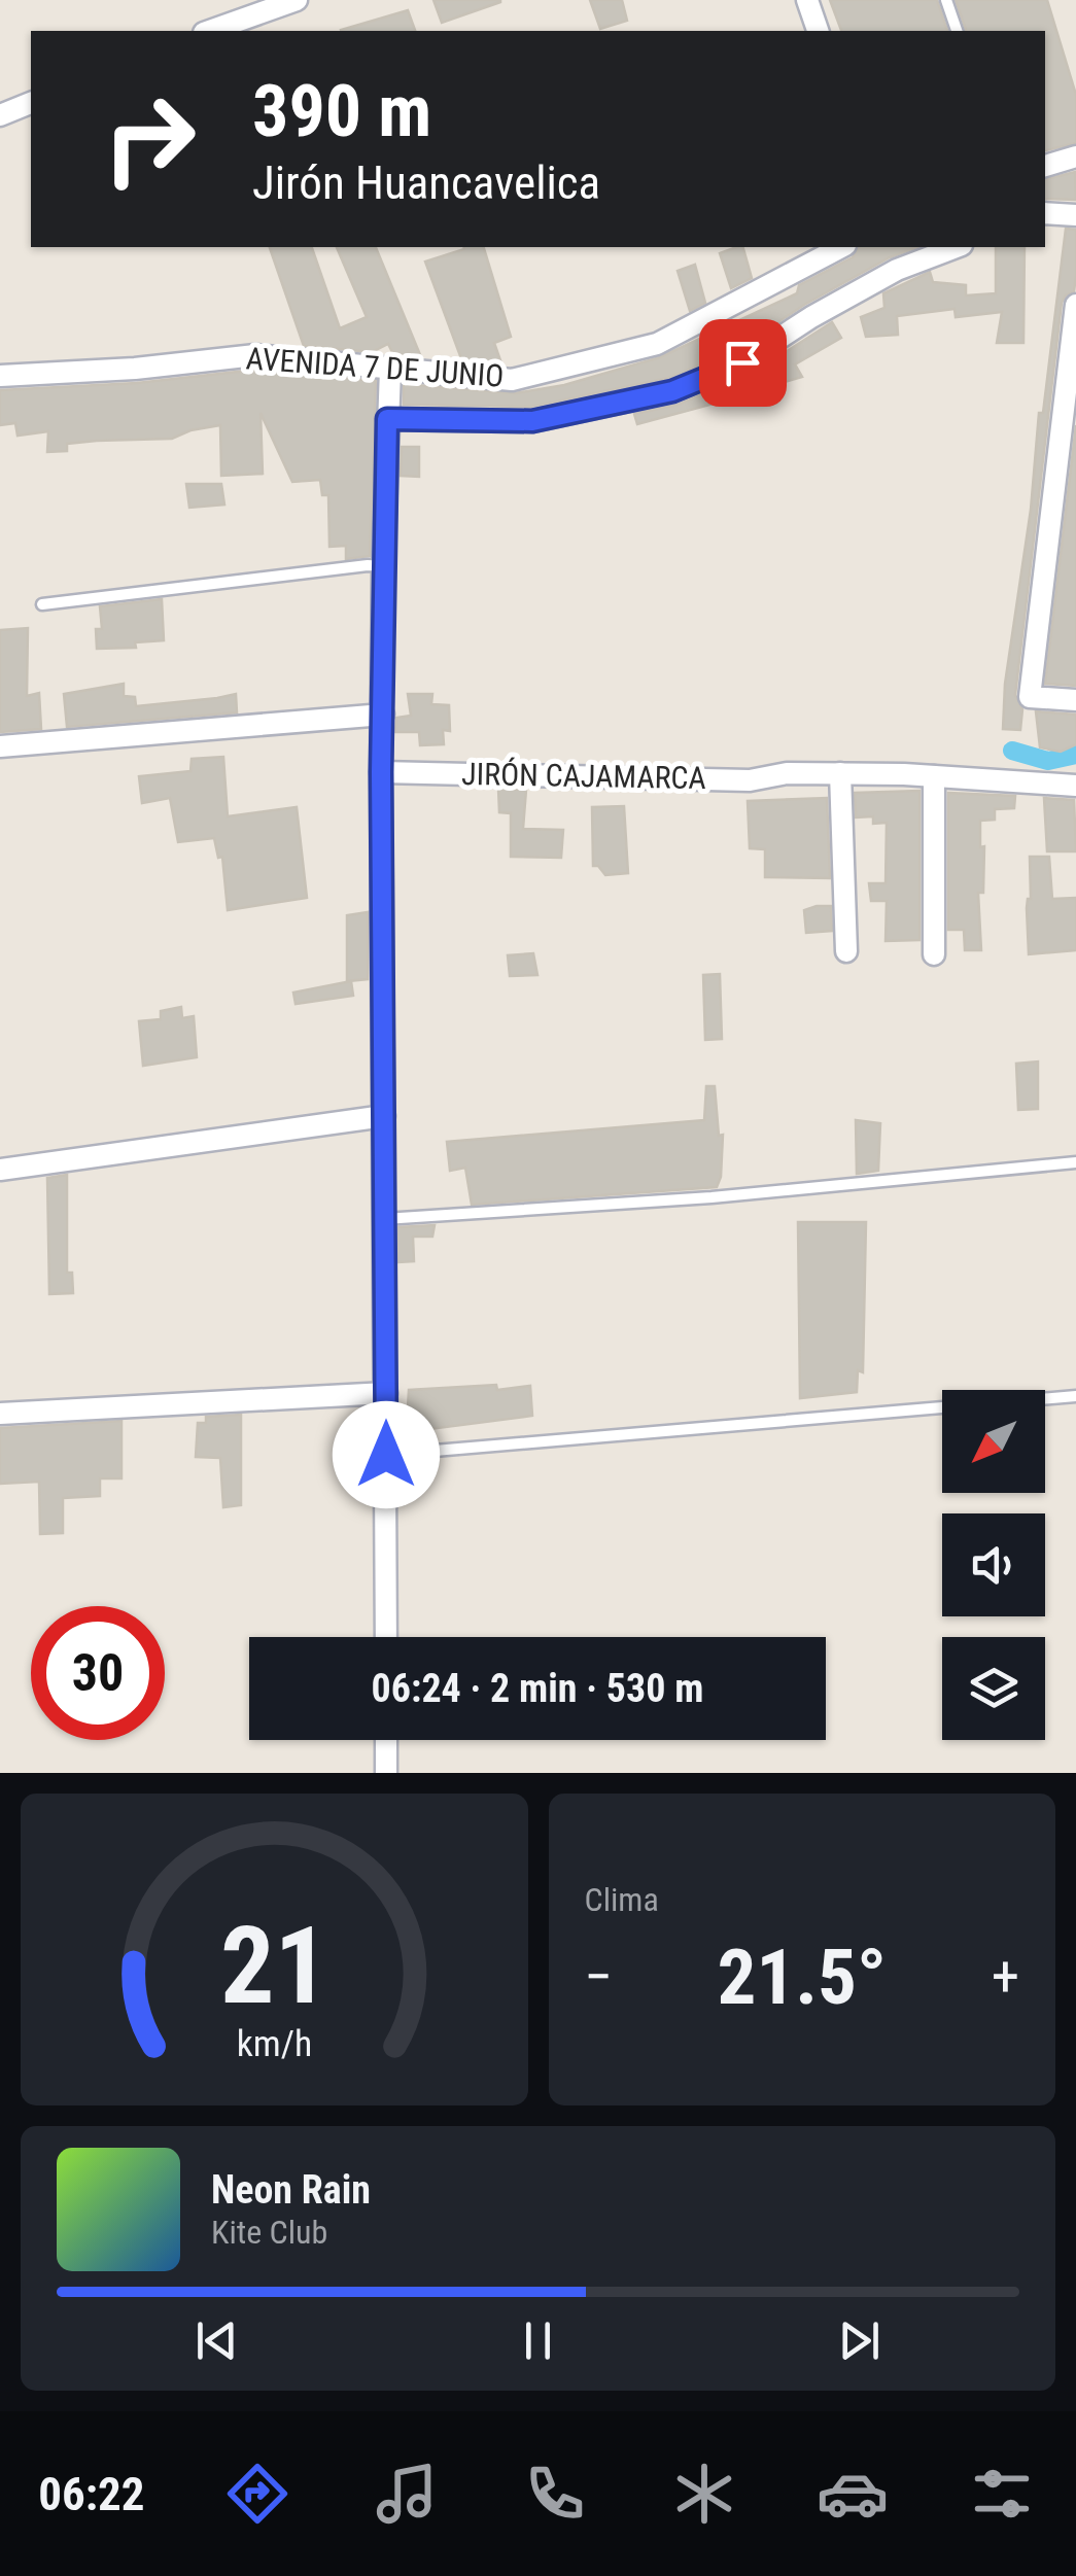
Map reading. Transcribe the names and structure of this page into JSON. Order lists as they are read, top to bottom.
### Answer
{
  "streets": {
    "street": ["AVENIDA 7 DE JUNIO", "JIRÓN CAJAMARCA"]
  },
  "north": "bottom left",
  "page": {
    "turn": ["390 m", "Jirón Huancavelica"],
    "limit": "30",
    "trip": "06:24 · 2 min · 530 m",
    "tile": "Clima",
    "heat": ["−", "21.5°", "+"],
    "song": ["Neon Rain", "Kite Club"],
    "tabs": "06:22",
    "gauge": ["21", "km/h"]
  }
}
